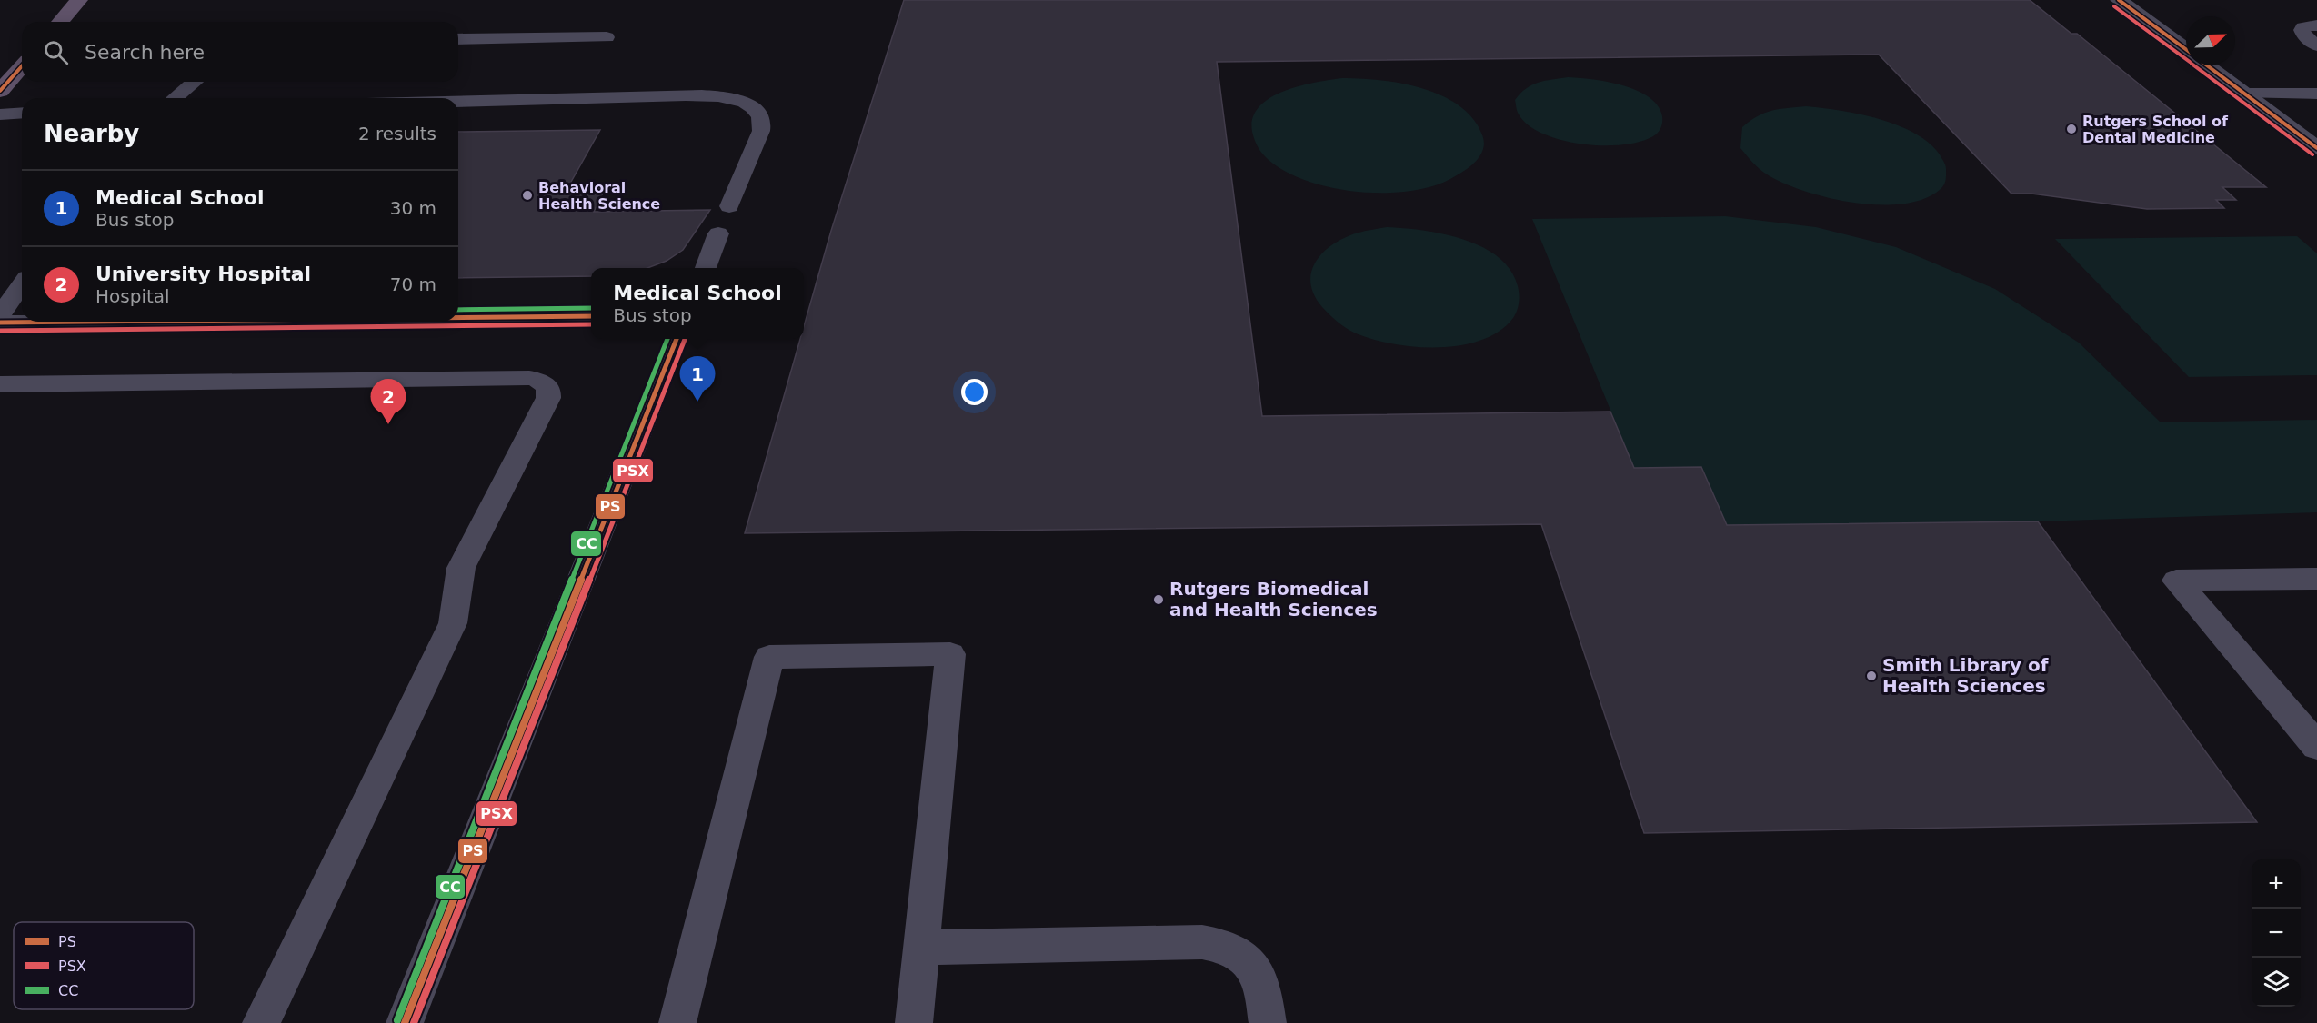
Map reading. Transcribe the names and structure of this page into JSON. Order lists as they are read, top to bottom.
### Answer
{
  "places": [
    "Rutgers School of Dental Medicine",
    "Behavioral Health Science",
    "Rutgers Biomedical and Health Sciences",
    "Smith Library of Health Sciences"
  ],
  "lines": ["transit line PS", "transit line PSX", "transit line CC"],
  "legend": ["PS", "PSX", "CC"],
  "north": "top right",
  "page": {
    "search": "Search here",
    "heading": ["Nearby", "2 results"],
    "list": [
      {
        "mark": "1",
        "name": "Medical School",
        "note": "Bus stop",
        "value": "30 m"
      },
      {
        "mark": "2",
        "name": "University Hospital",
        "note": "Hospital",
        "value": "70 m"
      }
    ],
    "popup": ["Medical School", "Bus stop"],
    "pins": ["1", "2"],
    "map_buttons": ["+", "−"]
  }
}
